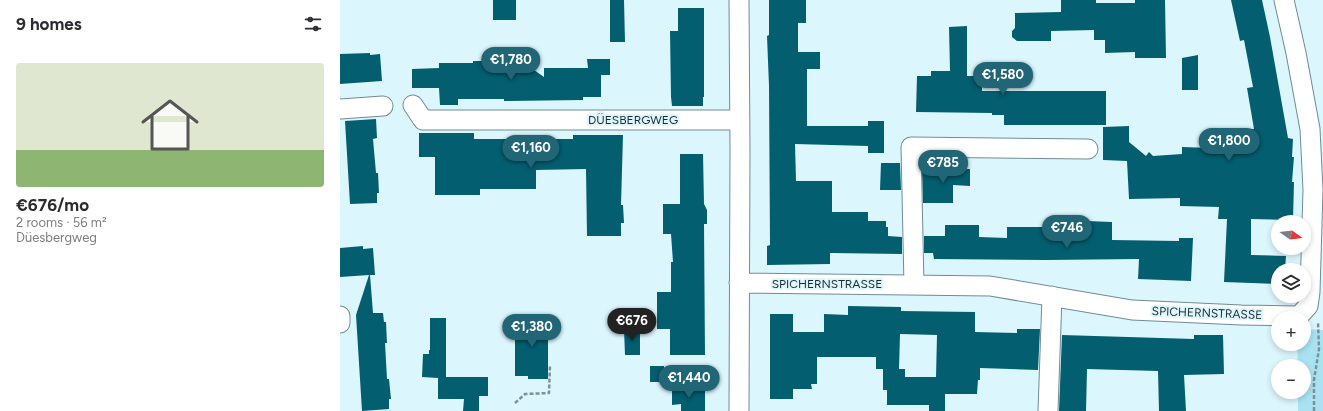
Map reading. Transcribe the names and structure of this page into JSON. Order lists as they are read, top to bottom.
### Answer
{
  "streets": {
    "street": ["DÜESBERGWEG", "SPICHERNSTRASSE"]
  },
  "north": "right",
  "page": {
    "heading": "9 homes",
    "price": [
      "€1,780",
      "€1,580",
      "€1,800",
      "€1,160",
      "€785",
      "€746",
      "€676",
      "€1,380",
      "€1,440"
    ],
    "list": [
      {
        "name": "€676/mo",
        "note": "2 rooms · 56 m² · Düesbergweg"
      }
    ],
    "map_buttons": ["+", "−"]
  }
}
